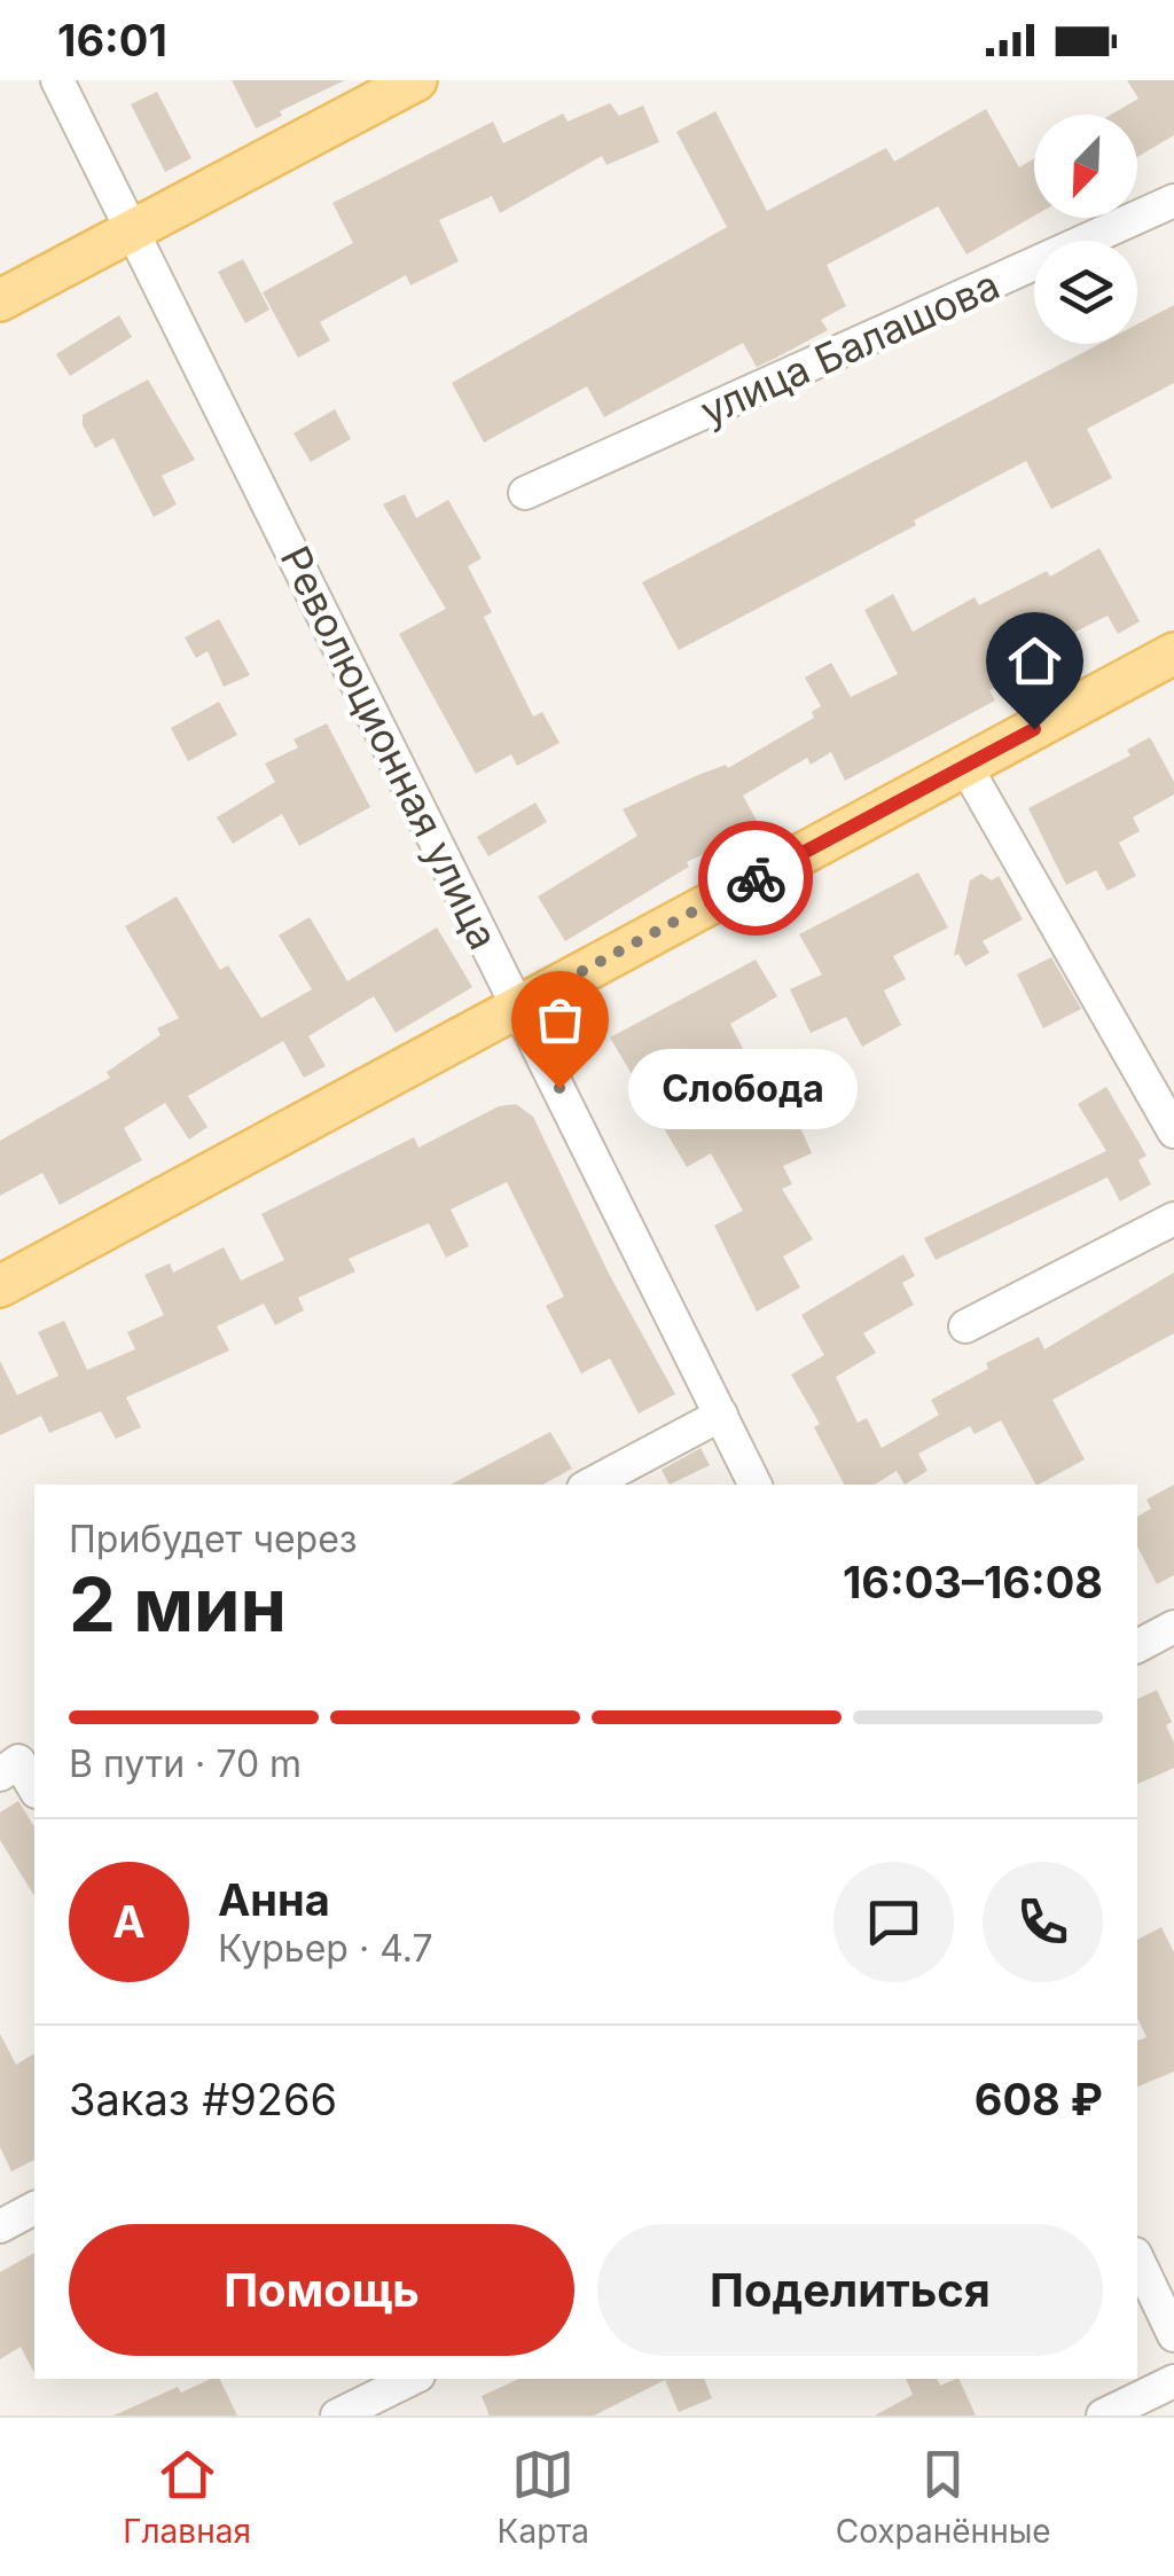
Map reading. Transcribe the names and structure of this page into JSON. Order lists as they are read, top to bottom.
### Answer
{
  "streets": {
    "street": ["улица Балашова", "Революционная улица"]
  },
  "places": ["Слобода"],
  "north": "bottom left",
  "page": {
    "status": "16:01",
    "bubble": "Слобода",
    "heading": ["2 мин", "Прибудет через", "16:03–16:08"],
    "panel": [
      "Анна",
      "Курьер · 4.7",
      "Заказ #9266",
      "608 ₽"
    ],
    "bar": "В пути · 70 m",
    "round": "А",
    "buttons": ["Помощь", "Поделиться"],
    "tabs": ["Главная", "Карта", "Сохранённые"]
  }
}
